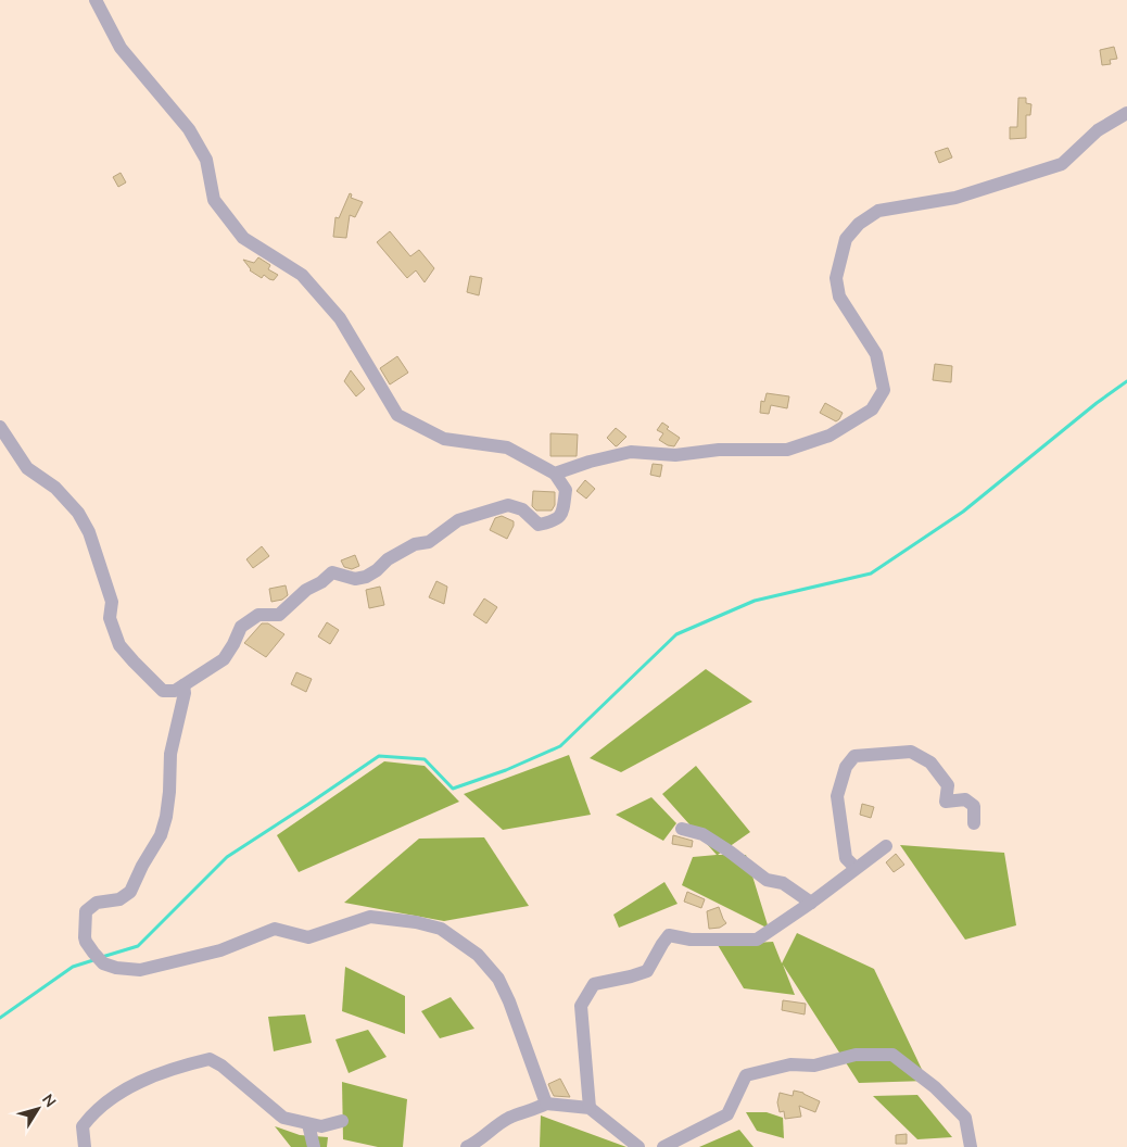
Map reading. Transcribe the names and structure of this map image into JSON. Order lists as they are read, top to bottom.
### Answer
{
  "north": "top right"
}
